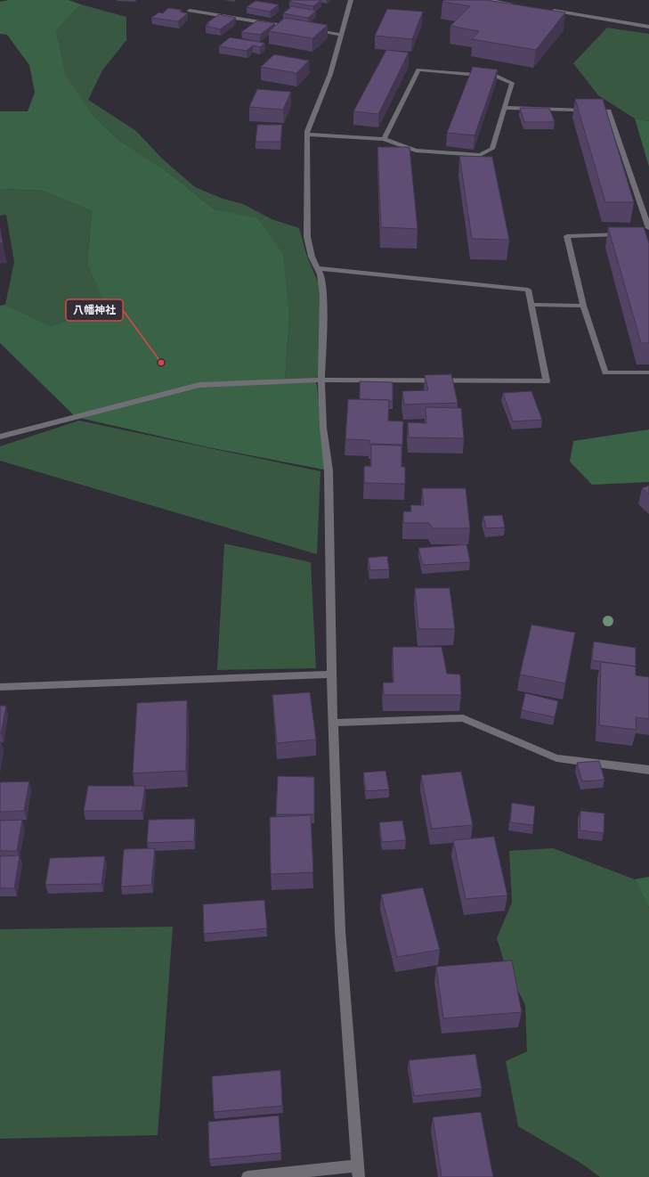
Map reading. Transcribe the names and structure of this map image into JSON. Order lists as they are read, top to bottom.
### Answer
{
  "places": ["八幡神社"]
}
